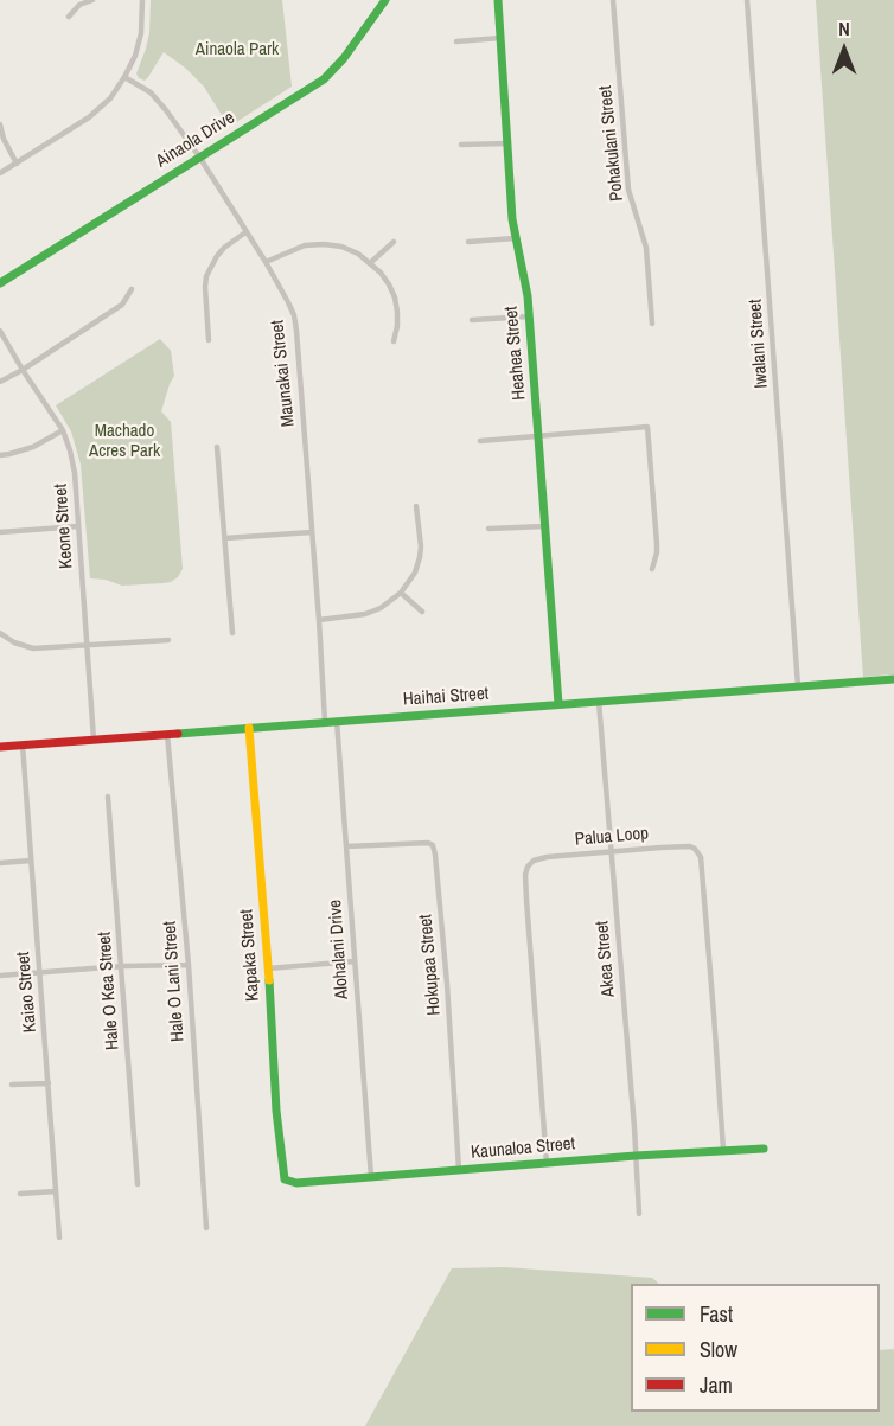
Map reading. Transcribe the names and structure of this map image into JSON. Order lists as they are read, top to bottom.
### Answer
{
  "streets": {
    "street": [
      "Ainaola Drive",
      "Pohakulani Street",
      "Iwalani Street",
      "Heahea Street",
      "Maunakai Street",
      "Keone Street",
      "Haihai Street",
      "Palua Loop",
      "Alohalani Drive",
      "Kapaka Street",
      "Akea Street",
      "Hokupaa Street",
      "Hale O Lani Street",
      "Hale O Kea Street",
      "Kaiao Street",
      "Kaunaloa Street"
    ]
  },
  "crossings": [
    ["Ainaola Drive", "Maunakai Street"],
    ["Iwalani Street", "Haihai Street"],
    ["Heahea Street", "Haihai Street"],
    ["Maunakai Street", "Haihai Street"],
    ["Keone Street", "Haihai Street"],
    ["Haihai Street", "Alohalani Drive"],
    ["Haihai Street", "Kapaka Street"],
    ["Haihai Street", "Akea Street"],
    ["Haihai Street", "Hale O Lani Street"],
    ["Haihai Street", "Kaiao Street"],
    ["Palua Loop", "Akea Street"],
    ["Palua Loop", "Kaunaloa Street"],
    ["Alohalani Drive", "Hokupaa Street"],
    ["Alohalani Drive", "Kaunaloa Street"],
    ["Kapaka Street", "Kaunaloa Street"],
    ["Akea Street", "Kaunaloa Street"],
    ["Hokupaa Street", "Kaunaloa Street"]
  ],
  "parks": ["Ainaola Park", "Machado Acres Park"],
  "legend": ["Fast", "Slow", "Jam"],
  "north": "top"
}
